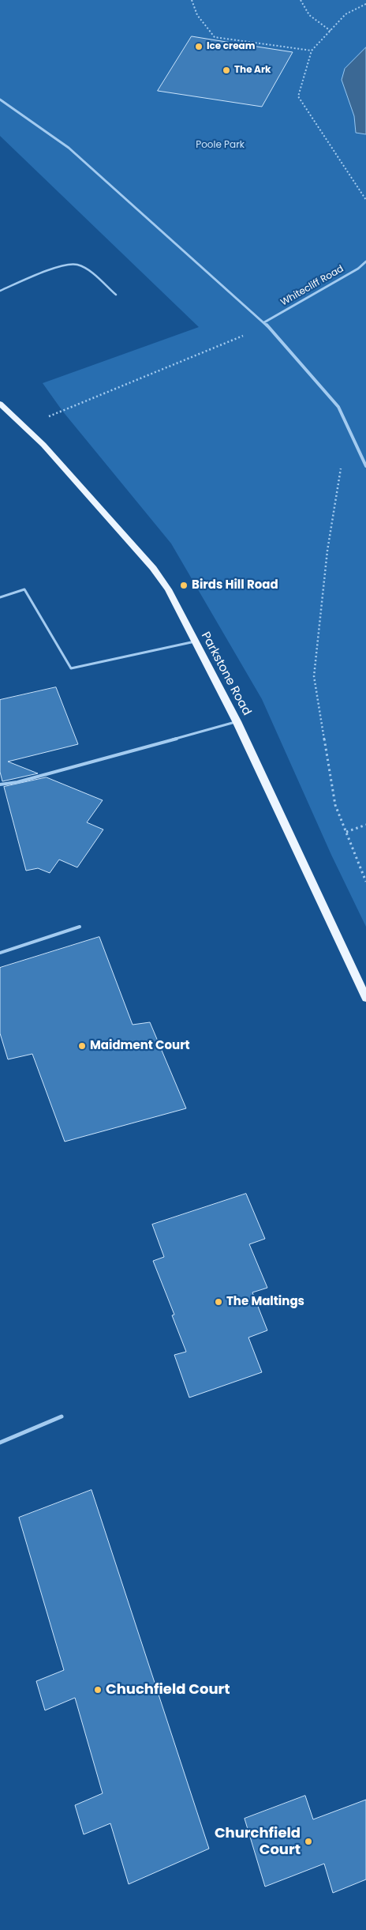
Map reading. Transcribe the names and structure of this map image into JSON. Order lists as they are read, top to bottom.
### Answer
{
  "streets": {
    "main road": ["Parkstone Road"],
    "street": ["Whitecliff Road"]
  },
  "parks": ["Poole Park"],
  "places": [
    "Ice cream",
    "The Ark",
    "Birds Hill Road",
    "Maidment Court",
    "The Maltings",
    "Chuchfield Court",
    "Churchfield Court"
  ]
}
